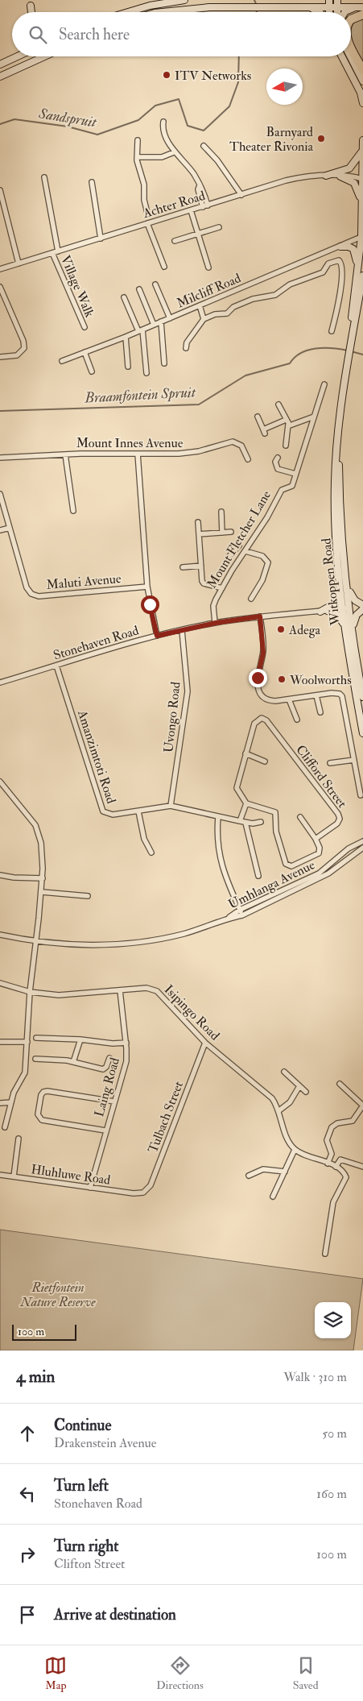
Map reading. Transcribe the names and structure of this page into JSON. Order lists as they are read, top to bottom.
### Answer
{
  "streets": {
    "main road": ["Witkoppen Road"],
    "street": [
      "Achter Road",
      "Village Walk",
      "Milcliff Road",
      "Mount Innes Avenue",
      "Mount Fletcher Lane",
      "Maluti Avenue",
      "Stonehaven Road",
      "Uvongo Road",
      "Amanzimtoti Road",
      "Clifford Street",
      "Umhlanga Avenue",
      "Isipingo Road",
      "Laing Road",
      "Tulbach Street",
      "Hluhluwe Road"
    ]
  },
  "crossings": [
    ["Achter Road", "Village Walk"],
    ["Achter Road", "Witkoppen Road"],
    ["Milcliff Road", "Witkoppen Road"],
    ["Mount Fletcher Lane", "Stonehaven Road"],
    ["Witkoppen Road", "Stonehaven Road"],
    ["Stonehaven Road", "Uvongo Road"],
    ["Stonehaven Road", "Amanzimtoti Road"],
    ["Uvongo Road", "Amanzimtoti Road"],
    ["Isipingo Road", "Laing Road"],
    ["Isipingo Road", "Tulbach Street"],
    ["Laing Road", "Hluhluwe Road"],
    ["Tulbach Street", "Hluhluwe Road"]
  ],
  "water": ["Sandspruit", "Braamfontein Spruit"],
  "parks": ["Rietfontein Nature Reserve"],
  "places": [
    "ITV Networks",
    "Barnyard Theater Rivonia",
    "Adega",
    "Woolworths"
  ],
  "scale_bar": "100 m",
  "north": "left",
  "page": {
    "search": "Search here",
    "scale": "100 m",
    "heading": ["4 min", "Walk · 310 m"],
    "list": [
      ["Continue", "Drakenstein Avenue", "50 m"],
      ["Turn left", "Stonehaven Road", "160 m"],
      ["Turn right", "Clifton Street", "100 m"],
      "Arrive at destination"
    ],
    "nav": ["Map", "Directions", "Saved"]
  }
}
